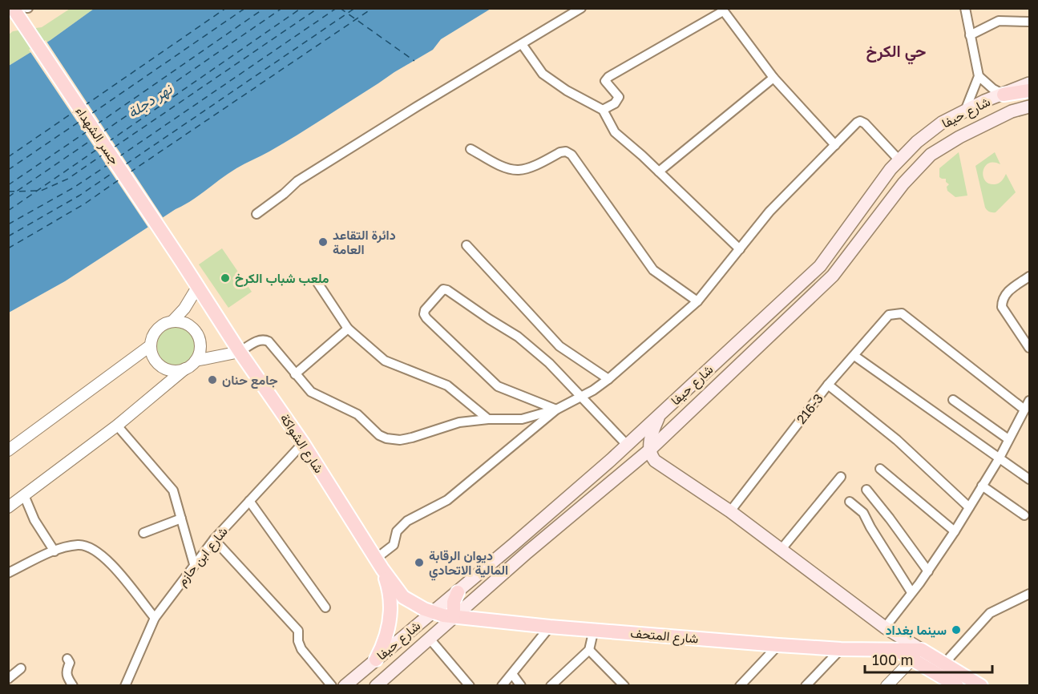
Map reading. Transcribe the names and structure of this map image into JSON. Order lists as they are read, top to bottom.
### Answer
{
  "streets": {
    "main road": [
      "شارع حيفا",
      "جسر الشهداء",
      "شارع الشواكة",
      "شارع المتحف"
    ],
    "street": ["216-3", "شارع ابن حازم"]
  },
  "crossings": [
    ["شارع حيفا", "شارع الشواكة"],
    ["شارع حيفا", "شارع المتحف"],
    ["جسر الشهداء", "شارع الشواكة"],
    ["216-3", "شارع المتحف"],
    ["شارع الشواكة", "شارع ابن حازم"],
    ["شارع الشواكة", "شارع المتحف"]
  ],
  "districts": ["حي الكرخ"],
  "water": ["نهر دجلة"],
  "places": [
    "دائرة التقاعد العامة",
    "ملعب شباب الكرخ",
    "جامع حنان",
    "ديوان الرقابة المالية الاتحادي",
    "سينما بغداد"
  ],
  "scale_bar": "100 m"
}
